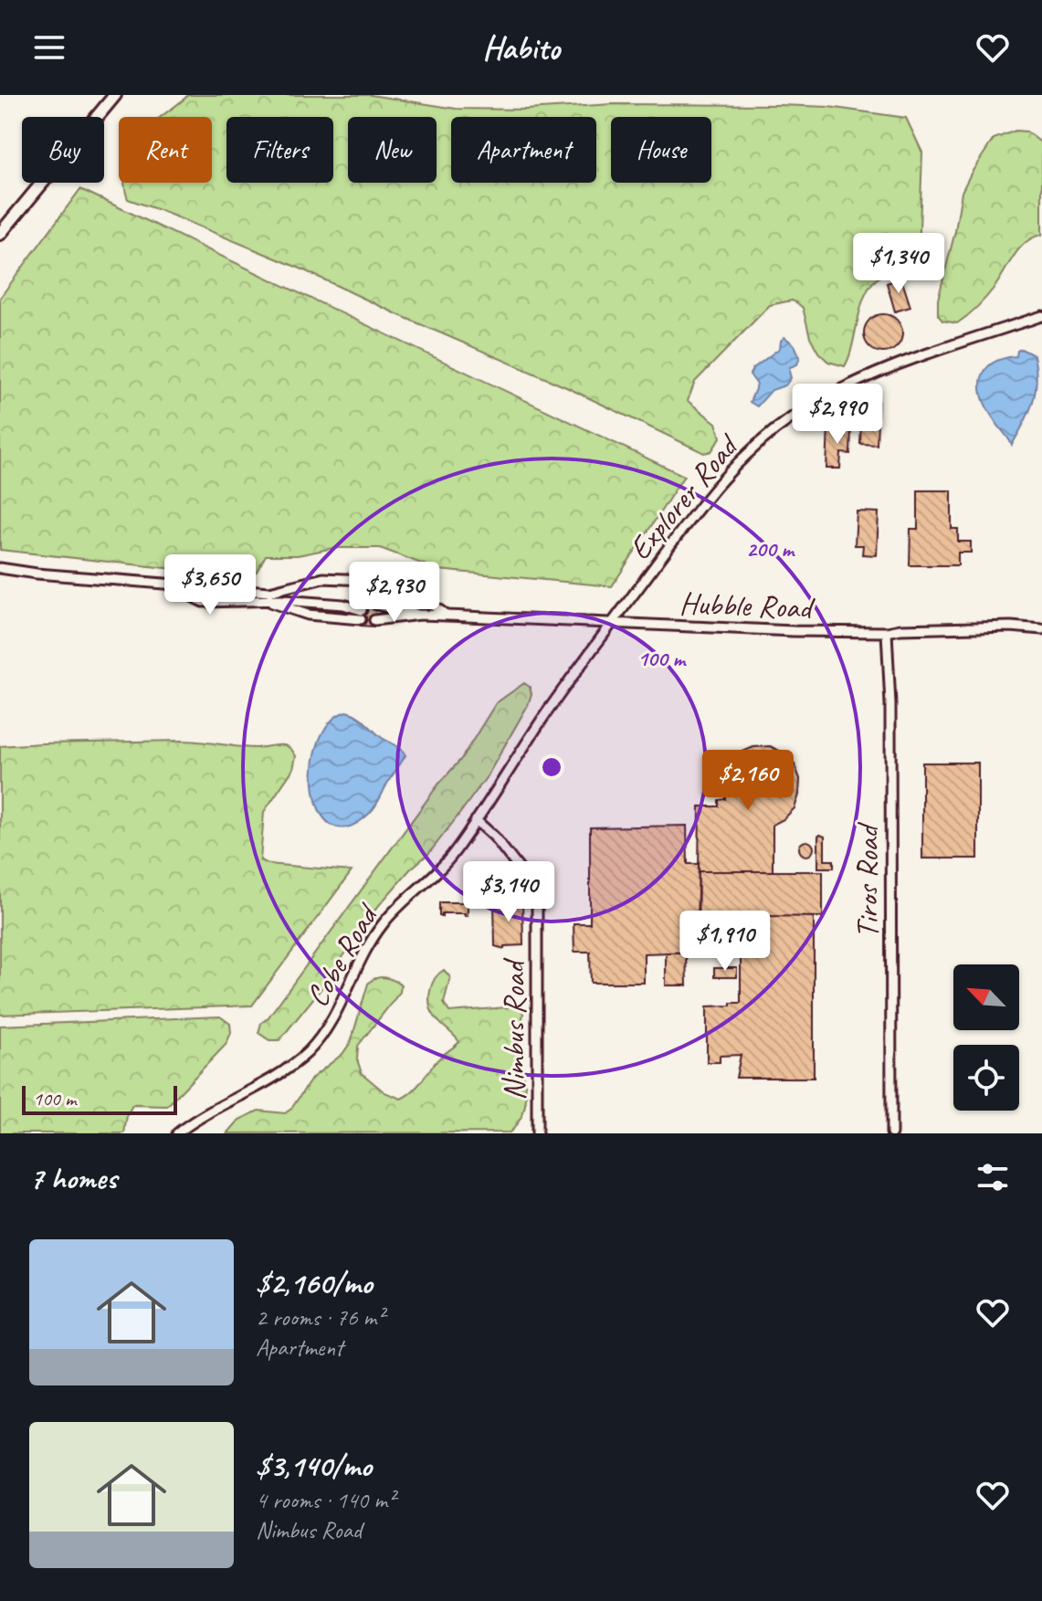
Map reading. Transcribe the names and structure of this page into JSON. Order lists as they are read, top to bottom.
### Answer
{
  "streets": {
    "street": [
      "Explorer Road",
      "Hubble Road",
      "Tiros Road",
      "Cobe Road",
      "Nimbus Road"
    ]
  },
  "crossings": [
    ["Explorer Road", "Hubble Road"],
    ["Explorer Road", "Cobe Road"],
    ["Hubble Road", "Tiros Road"],
    ["Hubble Road", "Cobe Road"],
    ["Cobe Road", "Nimbus Road"]
  ],
  "scale_bar": "100 m",
  "north": "top left",
  "page": {
    "header": "Habito",
    "chip": [
      "Buy",
      "Rent",
      "Filters",
      "New",
      "Apartment",
      "House"
    ],
    "price": [
      "$1,340",
      "$2,990",
      "$3,650",
      "$2,930",
      "$2,160",
      "$3,140",
      "$1,910"
    ],
    "scale": "100 m",
    "heading": "7 homes",
    "list": [
      {
        "name": "$2,160/mo",
        "note": "2 rooms · 76 m² · Apartment"
      },
      {
        "name": "$3,140/mo",
        "note": "4 rooms · 140 m² · Nimbus Road"
      }
    ]
  },
  "rings": ["200 m", "100 m"]
}
